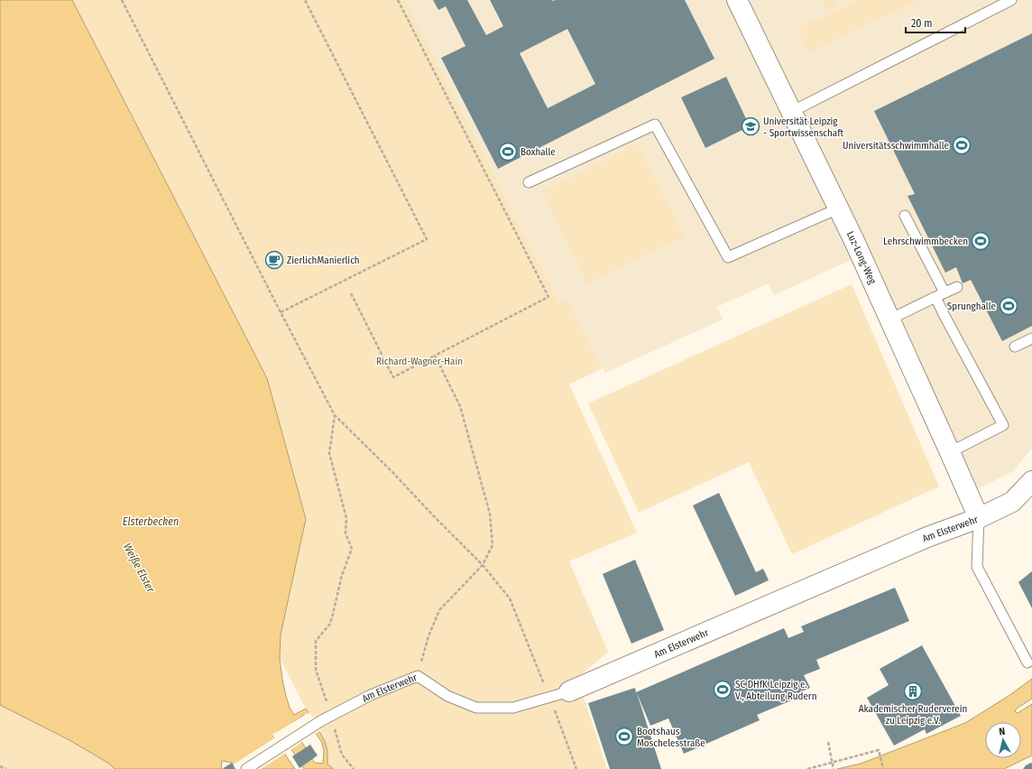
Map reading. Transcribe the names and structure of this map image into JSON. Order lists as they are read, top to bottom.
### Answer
{
  "streets": {
    "street": ["Luz-Long-Weg", "Am Elsterwehr"]
  },
  "crossings": [
    ["Luz-Long-Weg", "Am Elsterwehr"]
  ],
  "water": ["Elsterbecken", "Weiße Elster"],
  "parks": ["Richard-Wagner-Hain"],
  "places": {
    "school or university": ["Universität Leipzig - Sportwissenschaft"],
    "sports": [
      "Universitätsschwimmhalle",
      "Boxhalle",
      "Lehrschwimmbecken",
      "Sprunghalle",
      "SC DHfK Leipzig e. V., Abteilung Rudern",
      "Bootshaus Moschelesstraße"
    ],
    "cafe": ["ZierlichManierlich"],
    "building": ["Akademischer Ruderverein zu Leipzig e.V."]
  },
  "scale_bar": "20 m",
  "north": "top"
}
